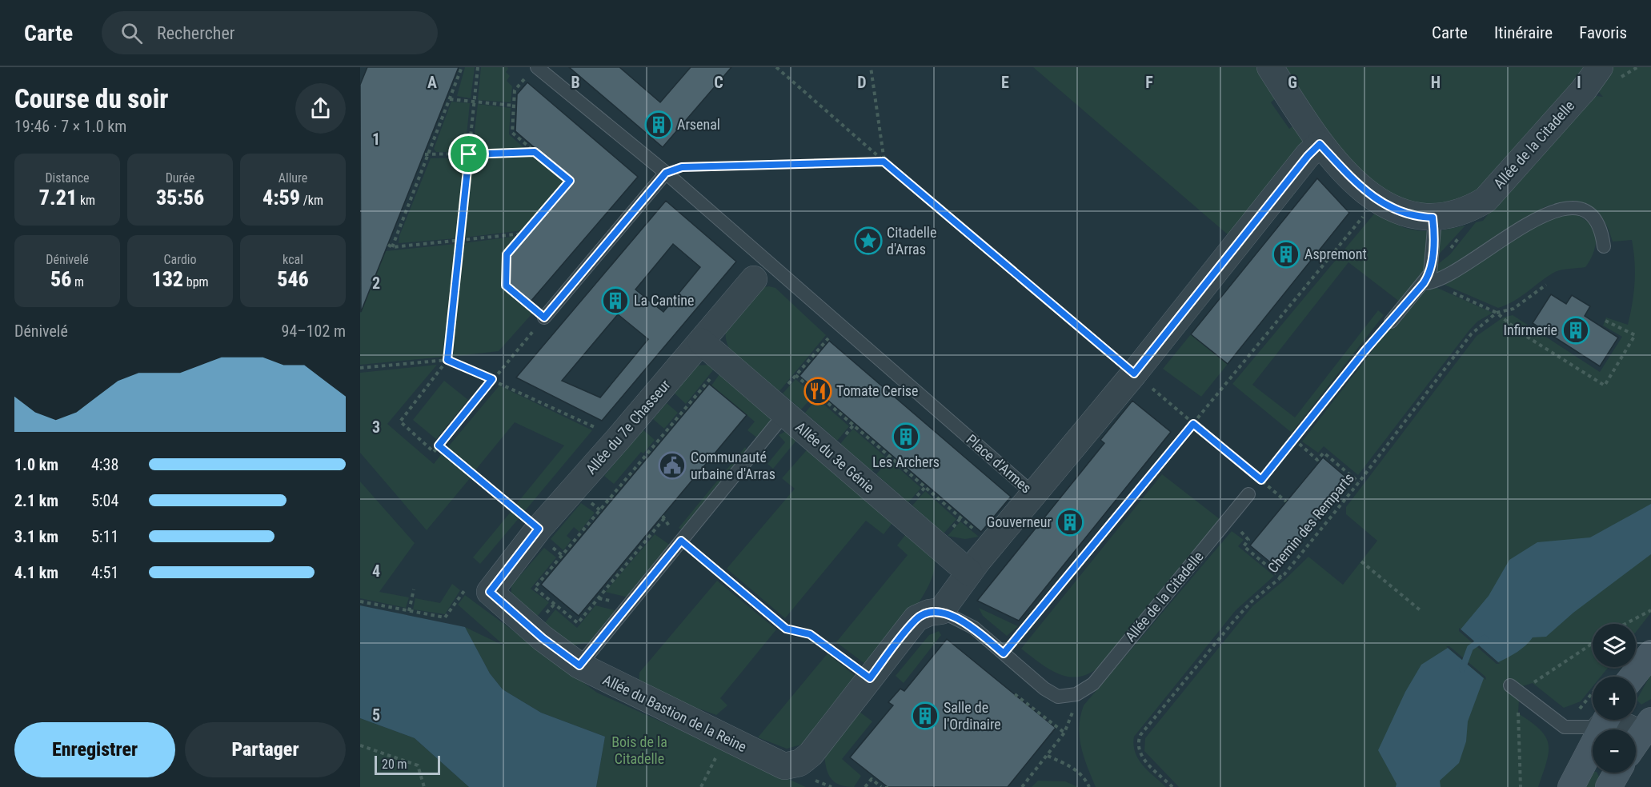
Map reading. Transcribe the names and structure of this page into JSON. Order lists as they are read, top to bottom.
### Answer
{
  "streets": {
    "street": [
      "Allée de la Citadelle",
      "Allée du 7e Chasseur",
      "Allée du 3e Génie",
      "Place d'Armes",
      "Allée du Bastion de la Reine"
    ],
    "path": ["Chemin des Remparts"]
  },
  "crossings": [
    ["Allée de la Citadelle", "Place d'Armes"],
    ["Allée du 7e Chasseur", "Allée du 3e Génie"],
    ["Allée du 7e Chasseur", "Place d'Armes"],
    ["Allée du 7e Chasseur", "Allée du Bastion de la Reine"]
  ],
  "parks": ["Bois de la Citadelle"],
  "places": {
    "building": [
      "Arsenal",
      "Aspremont",
      "La Cantine",
      "Infirmerie",
      "Les Archers",
      "Gouverneur",
      "Salle de l'Ordinaire"
    ],
    "place": ["Citadelle d'Arras"],
    "restaurant": ["Tomate Cerise"],
    "public building": ["Communauté urbaine d'Arras"]
  },
  "scale_bar": "20 m",
  "page": {
    "header": "Carte",
    "search": "Rechercher",
    "nav": ["Carte", "Itinéraire", "Favoris"],
    "heading": ["Course du soir", "19:46 · 7 × 1.0 km"],
    "stats": [
      ["Distance", "7.21 km"],
      ["Durée", "35:56"],
      ["Allure", "4:59 /km"],
      ["Dénivelé", "56 m"],
      ["Cardio", "132 bpm"],
      ["kcal", "546"]
    ],
    "chart": ["Dénivelé", "94–102 m"],
    "list": [
      {
        "name": "1.0 km",
        "note": "4:38"
      },
      {
        "name": "2.1 km",
        "note": "5:04"
      },
      {
        "name": "3.1 km",
        "note": "5:11"
      },
      {
        "name": "4.1 km",
        "note": "4:51"
      }
    ],
    "map_buttons": ["+", "−"],
    "buttons": ["Enregistrer", "Partager"],
    "scale": "20 m"
  },
  "grid": {
    "columns": [
      "A",
      "B",
      "C",
      "D",
      "E",
      "F",
      "G",
      "H",
      "I"
    ],
    "rows": [
      "1",
      "2",
      "3",
      "4",
      "5"
    ]
  }
}
